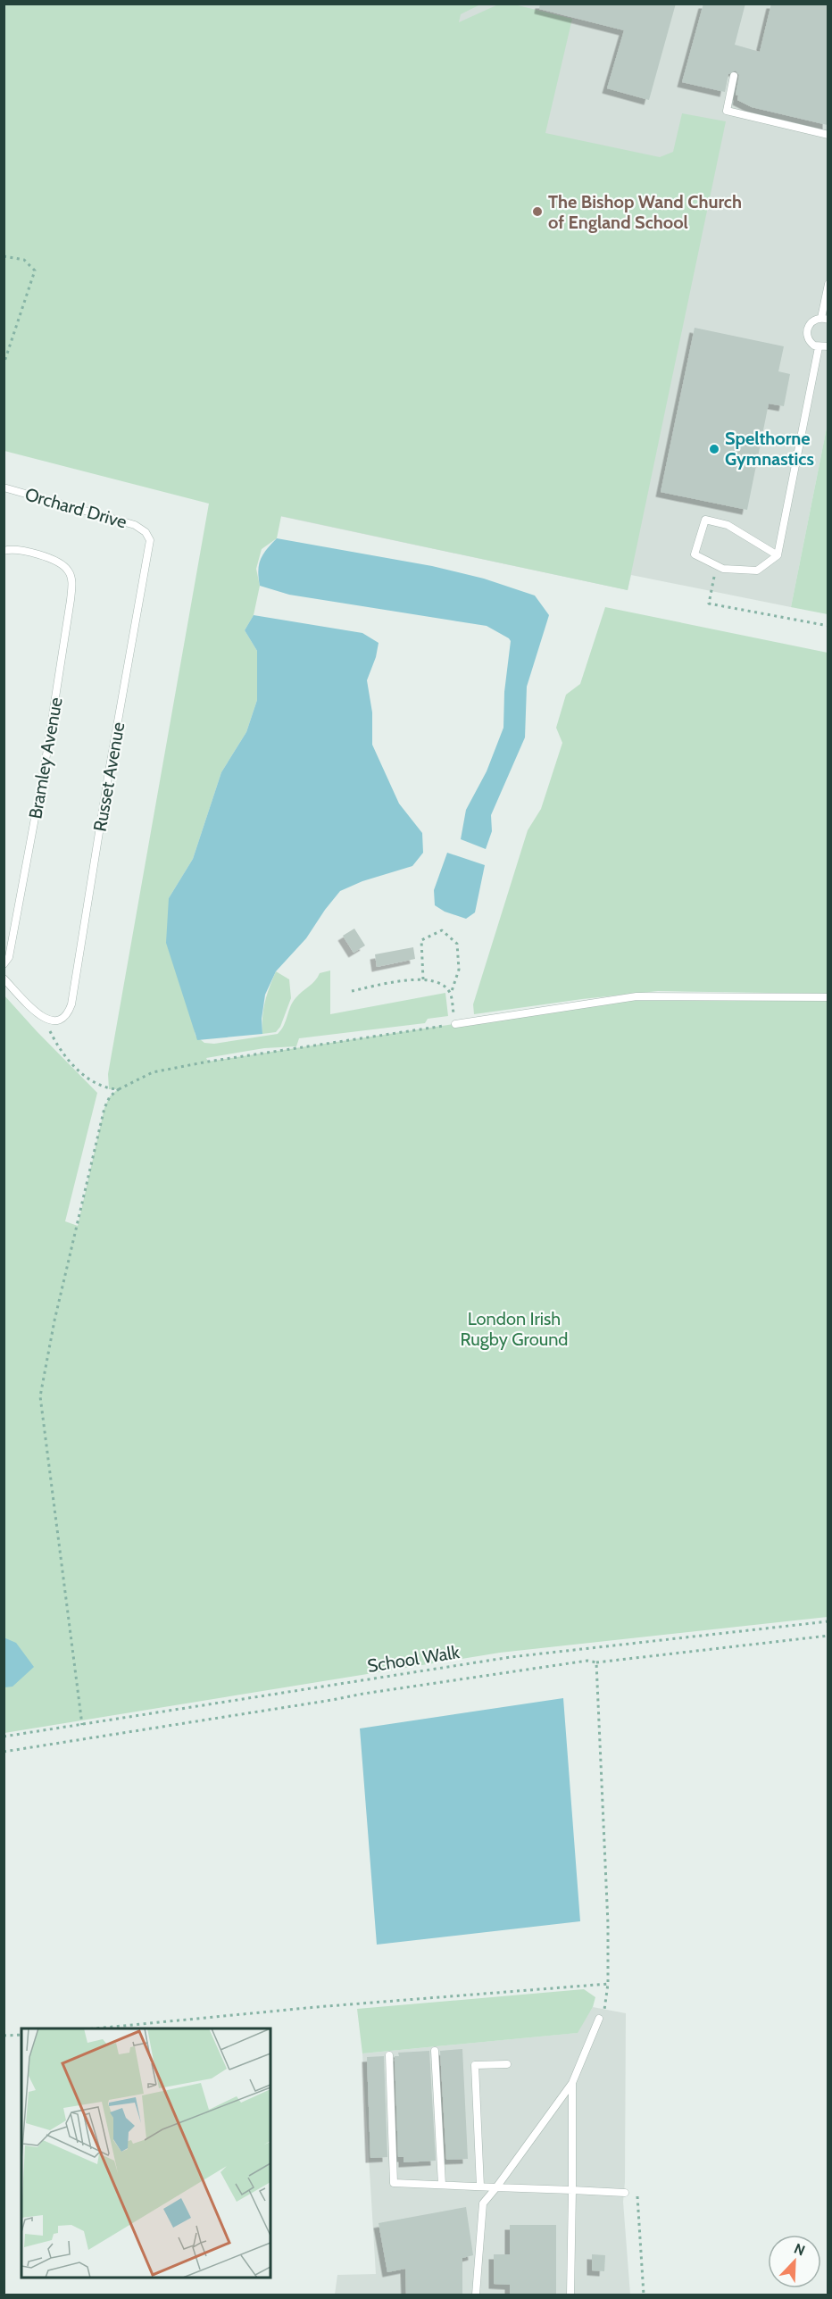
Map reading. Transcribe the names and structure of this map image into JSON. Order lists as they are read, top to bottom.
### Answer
{
  "streets": {
    "lane": ["Orchard Drive", "Bramley Avenue", "Russet Avenue"],
    "path": ["School Walk"]
  },
  "crossings": [
    ["Orchard Drive", "Russet Avenue"]
  ],
  "parks": ["London Irish Rugby Ground"],
  "places": ["The Bishop Wand Church of England School", "Spelthorne Gymnastics"],
  "north": "top right"
}
